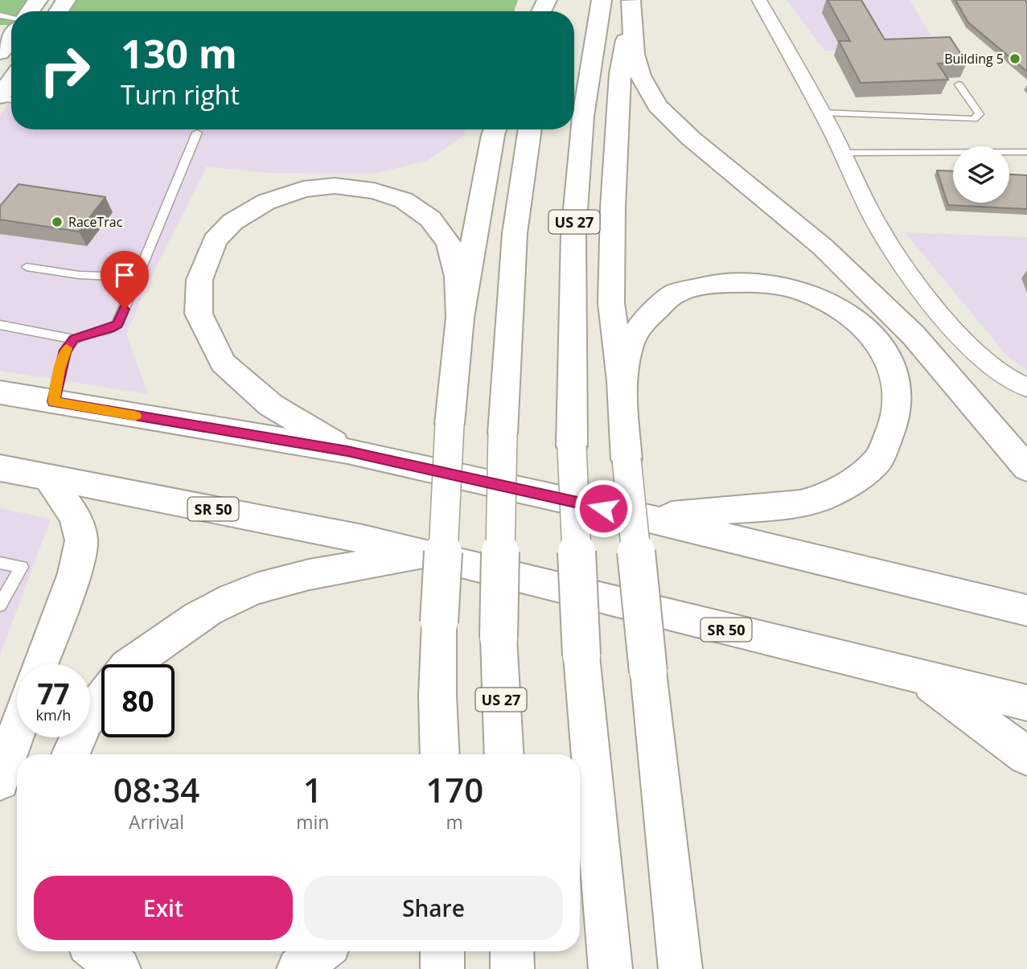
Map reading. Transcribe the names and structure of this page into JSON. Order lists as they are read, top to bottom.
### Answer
{
  "streets": {
    "main road": ["US 27", "SR 50"]
  },
  "places": ["Building 5", "RaceTrac"],
  "page": {
    "turn": ["130 m", "Turn right"],
    "speed": "77 km/h",
    "limit": "80",
    "eta": [
      "08:34",
      "Arrival",
      "1",
      "min",
      "170",
      "m"
    ],
    "buttons": ["Exit", "Share"]
  }
}
